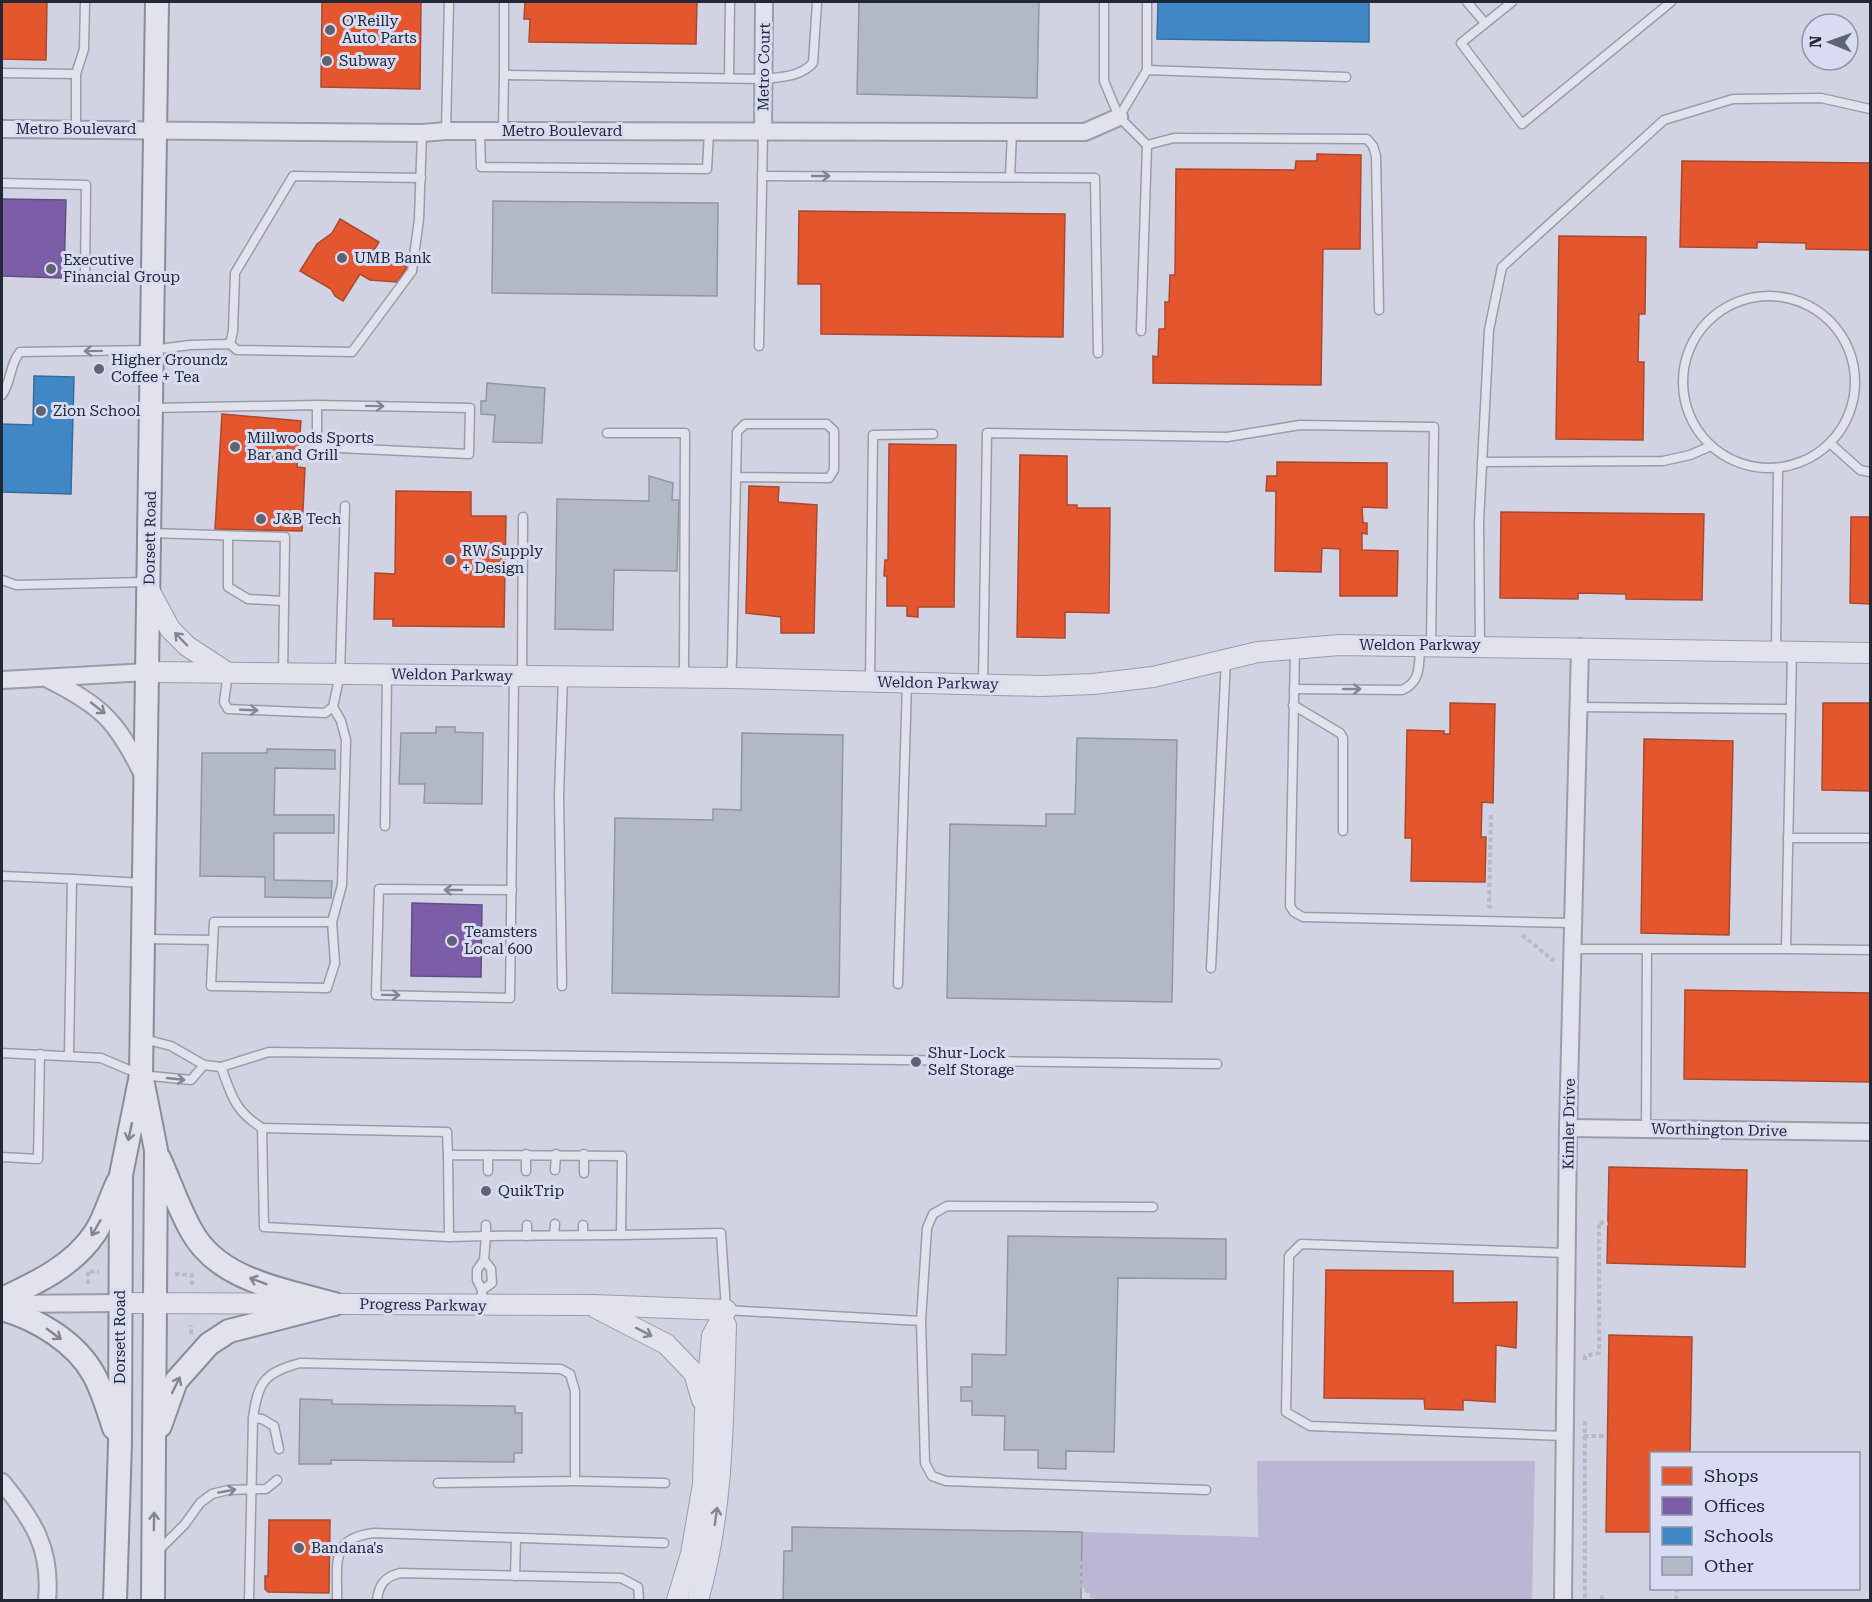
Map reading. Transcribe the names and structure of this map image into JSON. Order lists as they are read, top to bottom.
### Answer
{
  "streets": {
    "main road": ["Dorsett Road"],
    "street": [
      "Metro Court",
      "Metro Boulevard",
      "Weldon Parkway",
      "Kimler Drive",
      "Worthington Drive",
      "Progress Parkway"
    ]
  },
  "crossings": [
    ["Metro Court", "Metro Boulevard"],
    ["Metro Boulevard", "Dorsett Road"],
    ["Dorsett Road", "Weldon Parkway"],
    ["Dorsett Road", "Progress Parkway"],
    ["Weldon Parkway", "Kimler Drive"],
    ["Kimler Drive", "Worthington Drive"]
  ],
  "places": [
    "O'Reilly Auto Parts",
    "Subway",
    "UMB Bank",
    "Executive Financial Group",
    "Higher Groundz Coffee + Tea",
    "Zion School",
    "Millwoods Sports Bar and Grill",
    "J&B Tech",
    "RW Supply + Design",
    "Teamsters Local 600",
    "Shur-Lock Self Storage",
    "QuikTrip",
    "Bandana's"
  ],
  "legend": [
    "Shops",
    "Offices",
    "Schools",
    "Other"
  ],
  "north": "left"
}
